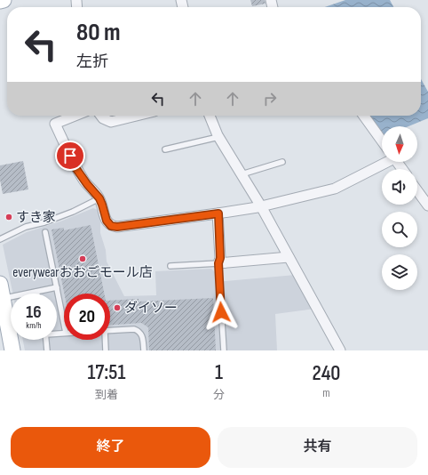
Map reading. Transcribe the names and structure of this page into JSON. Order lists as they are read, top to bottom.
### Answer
{
  "places": ["すき家", "everywearおおごモール店", "ダイソー"],
  "north": "bottom",
  "page": {
    "turn": ["80 m", "左折"],
    "speed": "16 km/h",
    "limit": "20",
    "eta": [
      "17:51",
      "到着",
      "1",
      "分",
      "240",
      "m"
    ],
    "buttons": ["終了", "共有"]
  }
}
